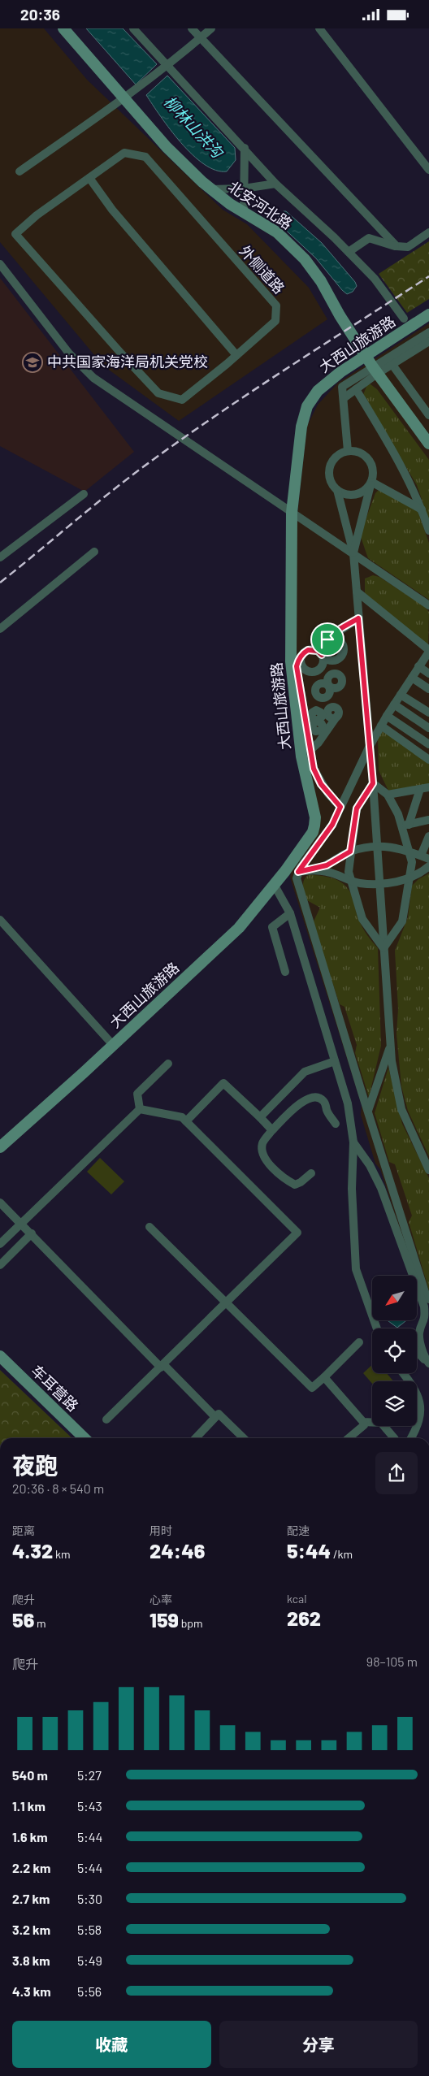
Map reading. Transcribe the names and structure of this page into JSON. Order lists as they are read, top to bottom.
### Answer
{
  "streets": {
    "street": [
      "北安河北路",
      "外侧道路",
      "大西山旅游路",
      "车耳营路"
    ]
  },
  "crossings": [
    ["北安河北路", "大西山旅游路"]
  ],
  "water": ["柳林山洪沟"],
  "places": {
    "school or university": ["中共国家海洋局机关党校"]
  },
  "north": "bottom left",
  "page": {
    "status": "20:36",
    "heading": ["夜跑", "20:36 · 8 × 540 m"],
    "stats": [
      ["距离", "4.32 km"],
      ["用时", "24:46"],
      ["配速", "5:44 /km"],
      ["爬升", "56 m"],
      ["心率", "159 bpm"],
      ["kcal", "262"]
    ],
    "chart": ["爬升", "98–105 m"],
    "list": [
      {
        "name": "540 m",
        "note": "5:27"
      },
      {
        "name": "1.1 km",
        "note": "5:43"
      },
      {
        "name": "1.6 km",
        "note": "5:44"
      },
      {
        "name": "2.2 km",
        "note": "5:44"
      },
      {
        "name": "2.7 km",
        "note": "5:30"
      },
      {
        "name": "3.2 km",
        "note": "5:58"
      },
      {
        "name": "3.8 km",
        "note": "5:49"
      },
      {
        "name": "4.3 km",
        "note": "5:56"
      }
    ],
    "buttons": ["收藏", "分享"]
  }
}
